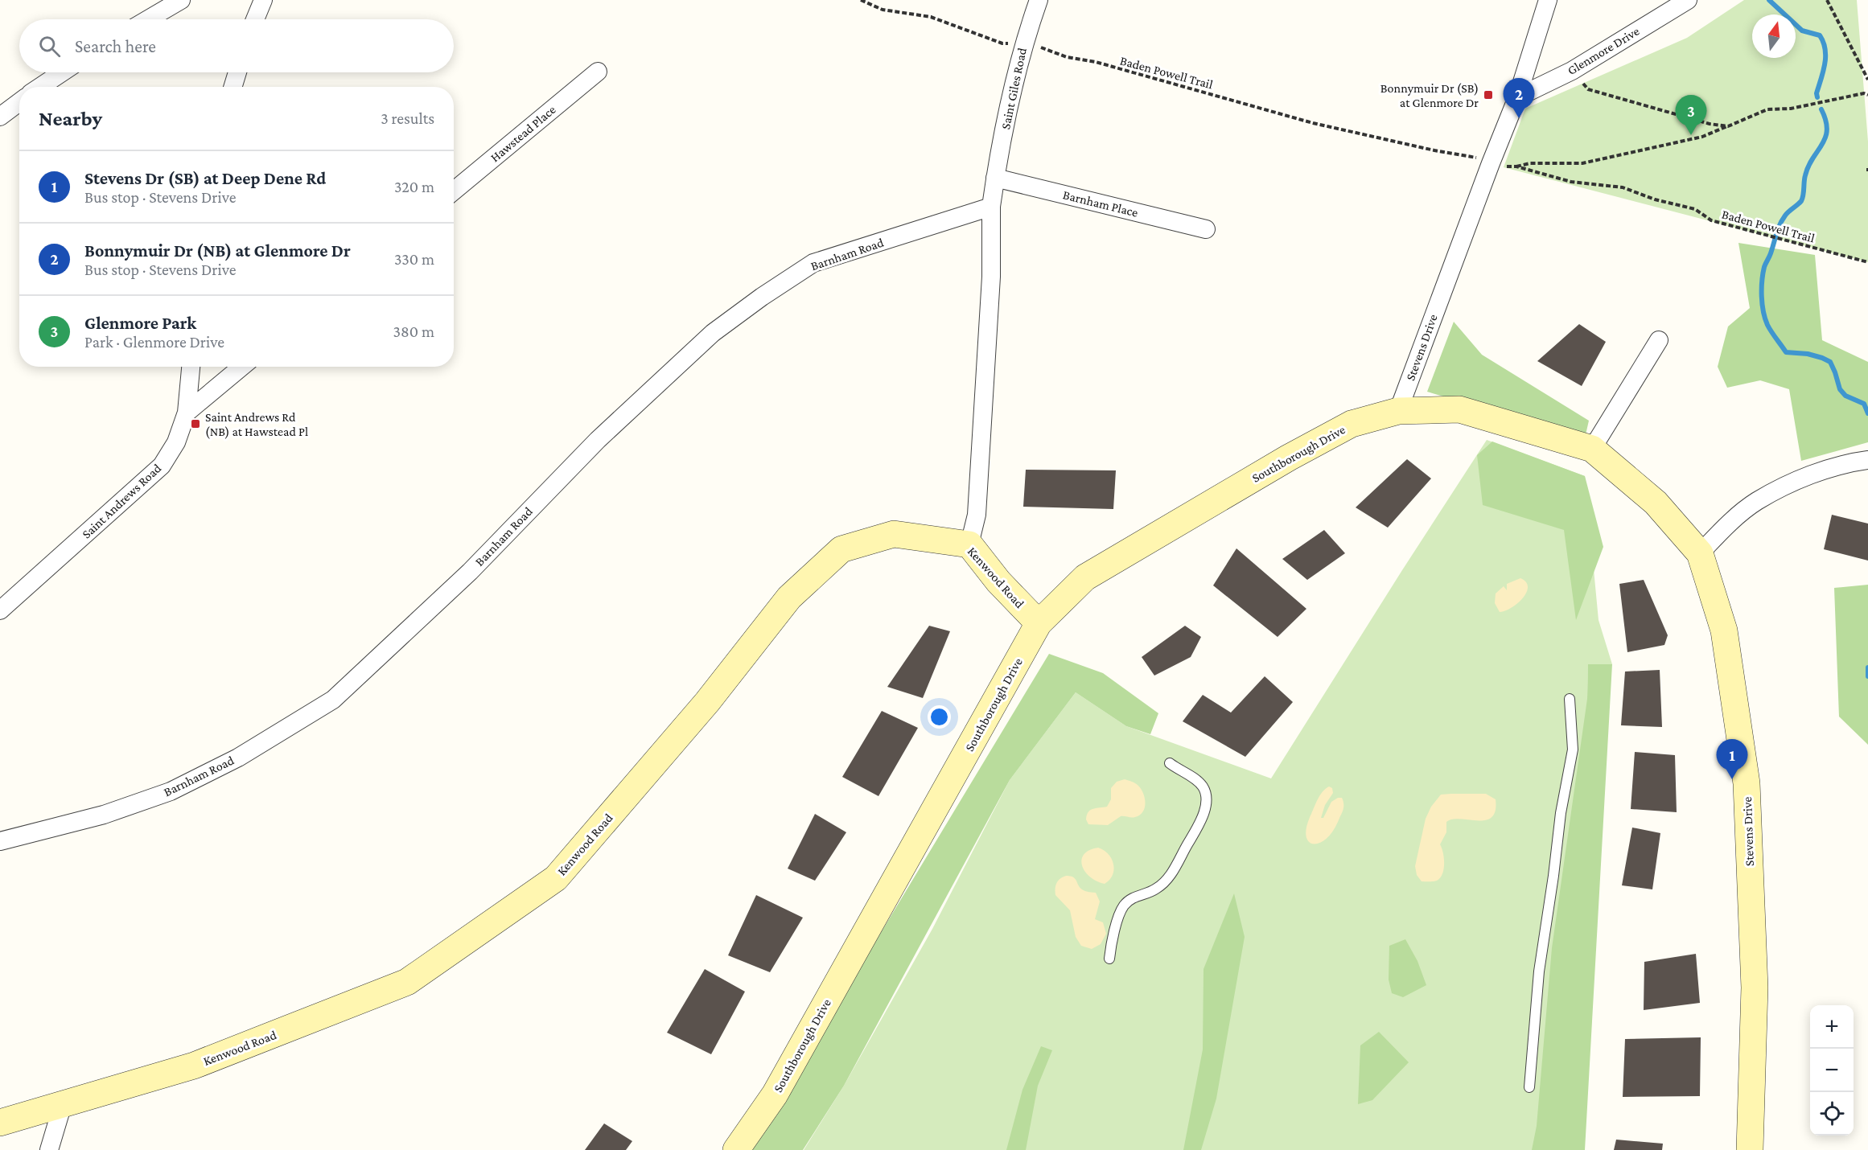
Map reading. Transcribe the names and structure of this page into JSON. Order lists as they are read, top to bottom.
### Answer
{
  "streets": {
    "street": [
      "Glenmore Drive",
      "Saint Giles Road",
      "Hawstead Place",
      "Barnham Place",
      "Barnham Road",
      "Stevens Drive",
      "Southborough Drive",
      "Saint Andrews Road",
      "Kenwood Road"
    ],
    "path": ["Baden Powell Trail"]
  },
  "crossings": [
    ["Glenmore Drive", "Stevens Drive"],
    ["Baden Powell Trail", "Saint Giles Road"],
    ["Saint Giles Road", "Barnham Place"],
    ["Stevens Drive", "Southborough Drive"],
    ["Southborough Drive", "Kenwood Road"]
  ],
  "places": {
    "transit": ["Bonnymuir Dr (SB) at Glenmore Dr", "Saint Andrews Rd (NB) at Hawstead Pl"]
  },
  "north": "top",
  "page": {
    "search": "Search here",
    "pins": ["2", "3", "1"],
    "heading": ["Nearby", "3 results"],
    "list": [
      {
        "mark": "1",
        "name": "Stevens Dr (SB) at Deep Dene Rd",
        "note": "Bus stop · Stevens Drive",
        "value": "320 m"
      },
      {
        "mark": "2",
        "name": "Bonnymuir Dr (NB) at Glenmore Dr",
        "note": "Bus stop · Stevens Drive",
        "value": "330 m"
      },
      {
        "mark": "3",
        "name": "Glenmore Park",
        "note": "Park · Glenmore Drive",
        "value": "380 m"
      }
    ],
    "map_buttons": ["+", "−"]
  }
}
